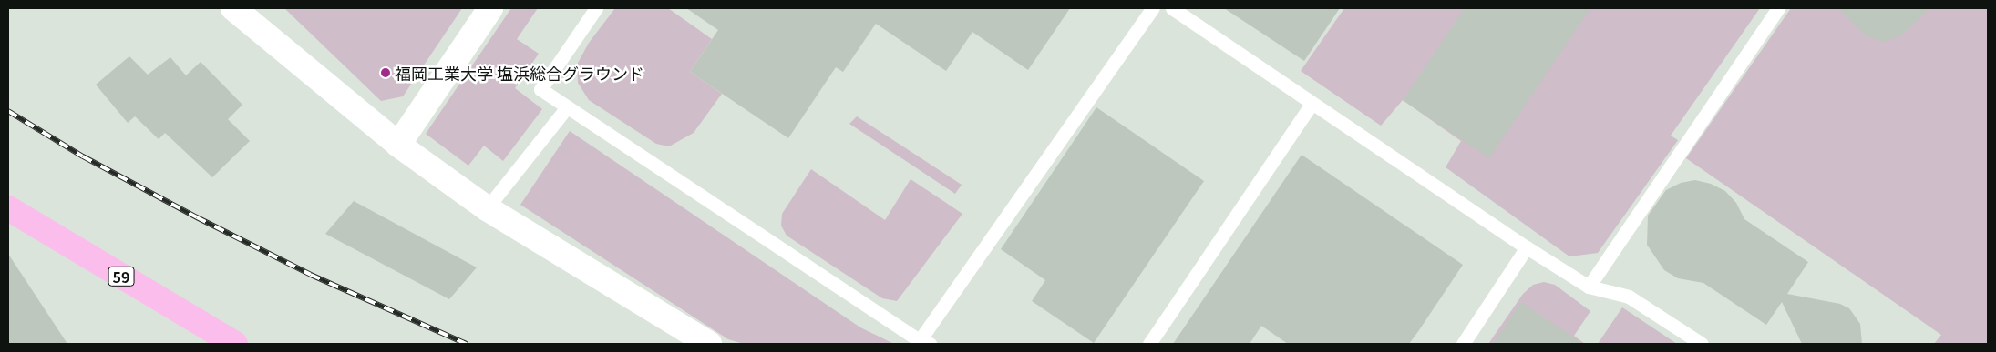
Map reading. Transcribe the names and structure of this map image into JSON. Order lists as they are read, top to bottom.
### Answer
{
  "streets": {
    "main road": ["59"]
  },
  "places": ["福岡工業大学 塩浜総合グラウンド"]
}
